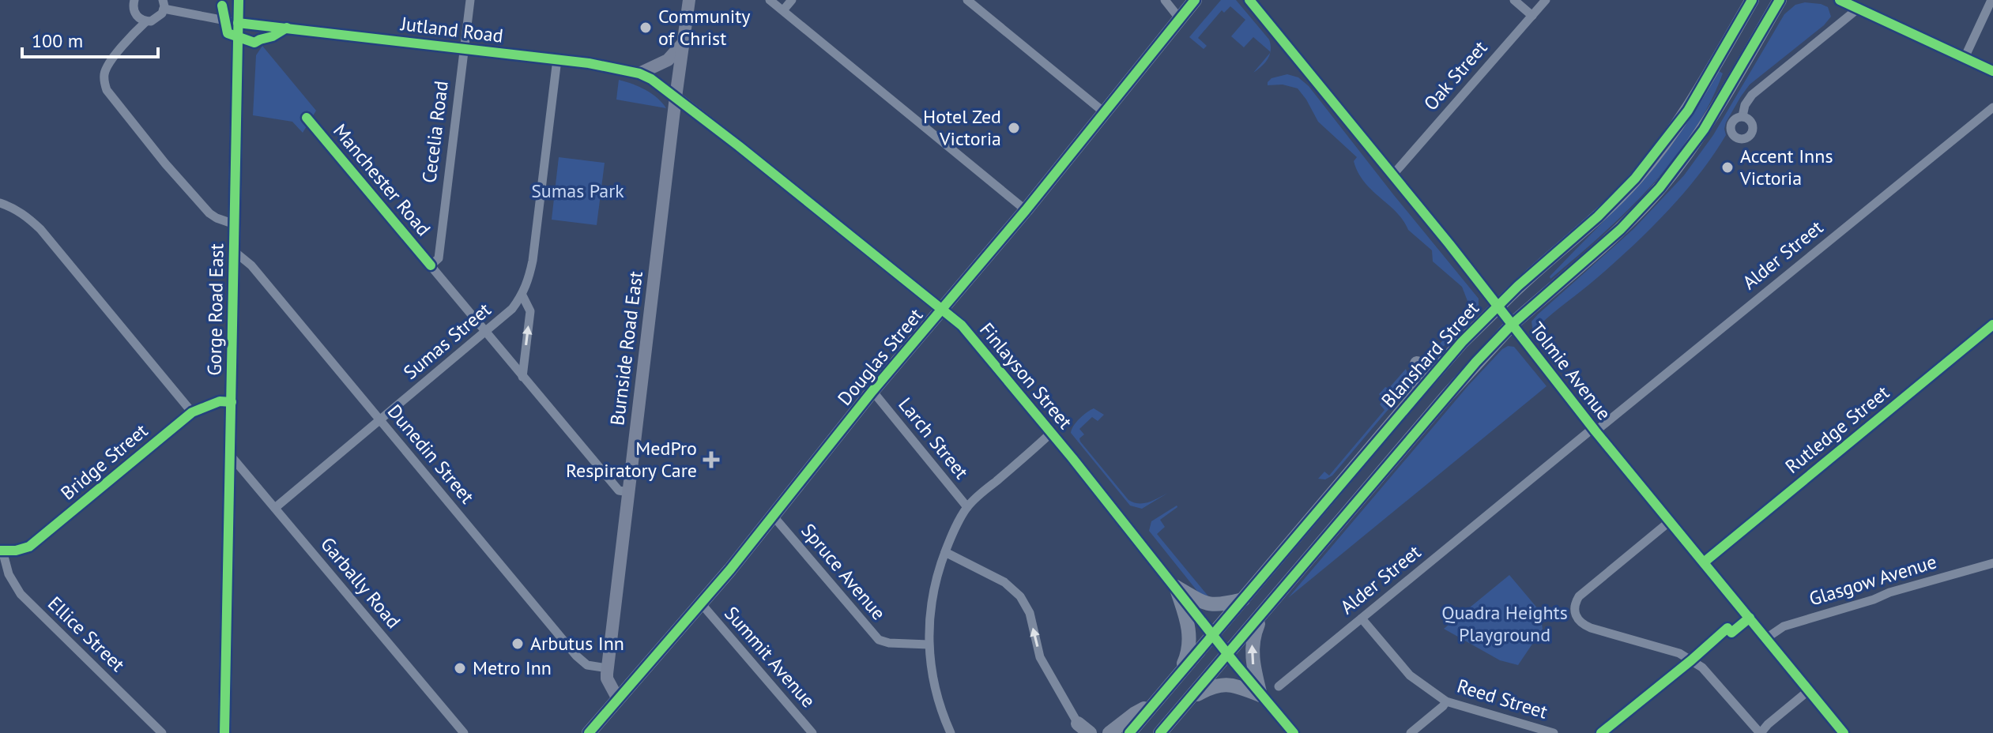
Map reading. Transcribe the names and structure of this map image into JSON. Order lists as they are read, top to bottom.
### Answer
{
  "streets": {
    "highway": ["Blanshard Street"],
    "main road": [
      "Gorge Road East",
      "Burnside Road East",
      "Douglas Street",
      "Finlayson Street"
    ],
    "street": [
      "Jutland Road",
      "Oak Street",
      "Cecelia Road",
      "Manchester Road",
      "Alder Street",
      "Sumas Street",
      "Tolmie Avenue",
      "Rutledge Street",
      "Larch Street",
      "Dunedin Street",
      "Bridge Street",
      "Spruce Avenue",
      "Glasgow Avenue",
      "Garbally Road",
      "Ellice Street",
      "Summit Avenue",
      "Reed Street"
    ]
  },
  "crossings": [
    ["Jutland Road", "Cecelia Road"],
    ["Jutland Road", "Gorge Road East"],
    ["Jutland Road", "Sumas Street"],
    ["Jutland Road", "Burnside Road East"],
    ["Jutland Road", "Finlayson Street"],
    ["Oak Street", "Tolmie Avenue"],
    ["Cecelia Road", "Manchester Road"],
    ["Manchester Road", "Sumas Street"],
    ["Manchester Road", "Burnside Road East"],
    ["Alder Street", "Tolmie Avenue"],
    ["Alder Street", "Reed Street"],
    ["Gorge Road East", "Dunedin Street"],
    ["Gorge Road East", "Bridge Street"],
    ["Gorge Road East", "Garbally Road"],
    ["Sumas Street", "Dunedin Street"],
    ["Sumas Street", "Garbally Road"],
    ["Burnside Road East", "Douglas Street"],
    ["Burnside Road East", "Finlayson Street"],
    ["Burnside Road East", "Dunedin Street"],
    ["Blanshard Street", "Tolmie Avenue"],
    ["Blanshard Street", "Finlayson Street"],
    ["Douglas Street", "Finlayson Street"],
    ["Douglas Street", "Larch Street"],
    ["Douglas Street", "Spruce Avenue"],
    ["Douglas Street", "Summit Avenue"],
    ["Tolmie Avenue", "Rutledge Street"],
    ["Tolmie Avenue", "Glasgow Avenue"],
    ["Bridge Street", "Ellice Street"]
  ],
  "parks": ["Sumas Park", "Quadra Heights Playground"],
  "places": {
    "other": [
      "Community of Christ",
      "Hotel Zed Victoria",
      "Accent Inns Victoria",
      "Arbutus Inn",
      "Metro Inn"
    ],
    "health": ["MedPro Respiratory Care"]
  },
  "scale_bar": "100 m"
}
